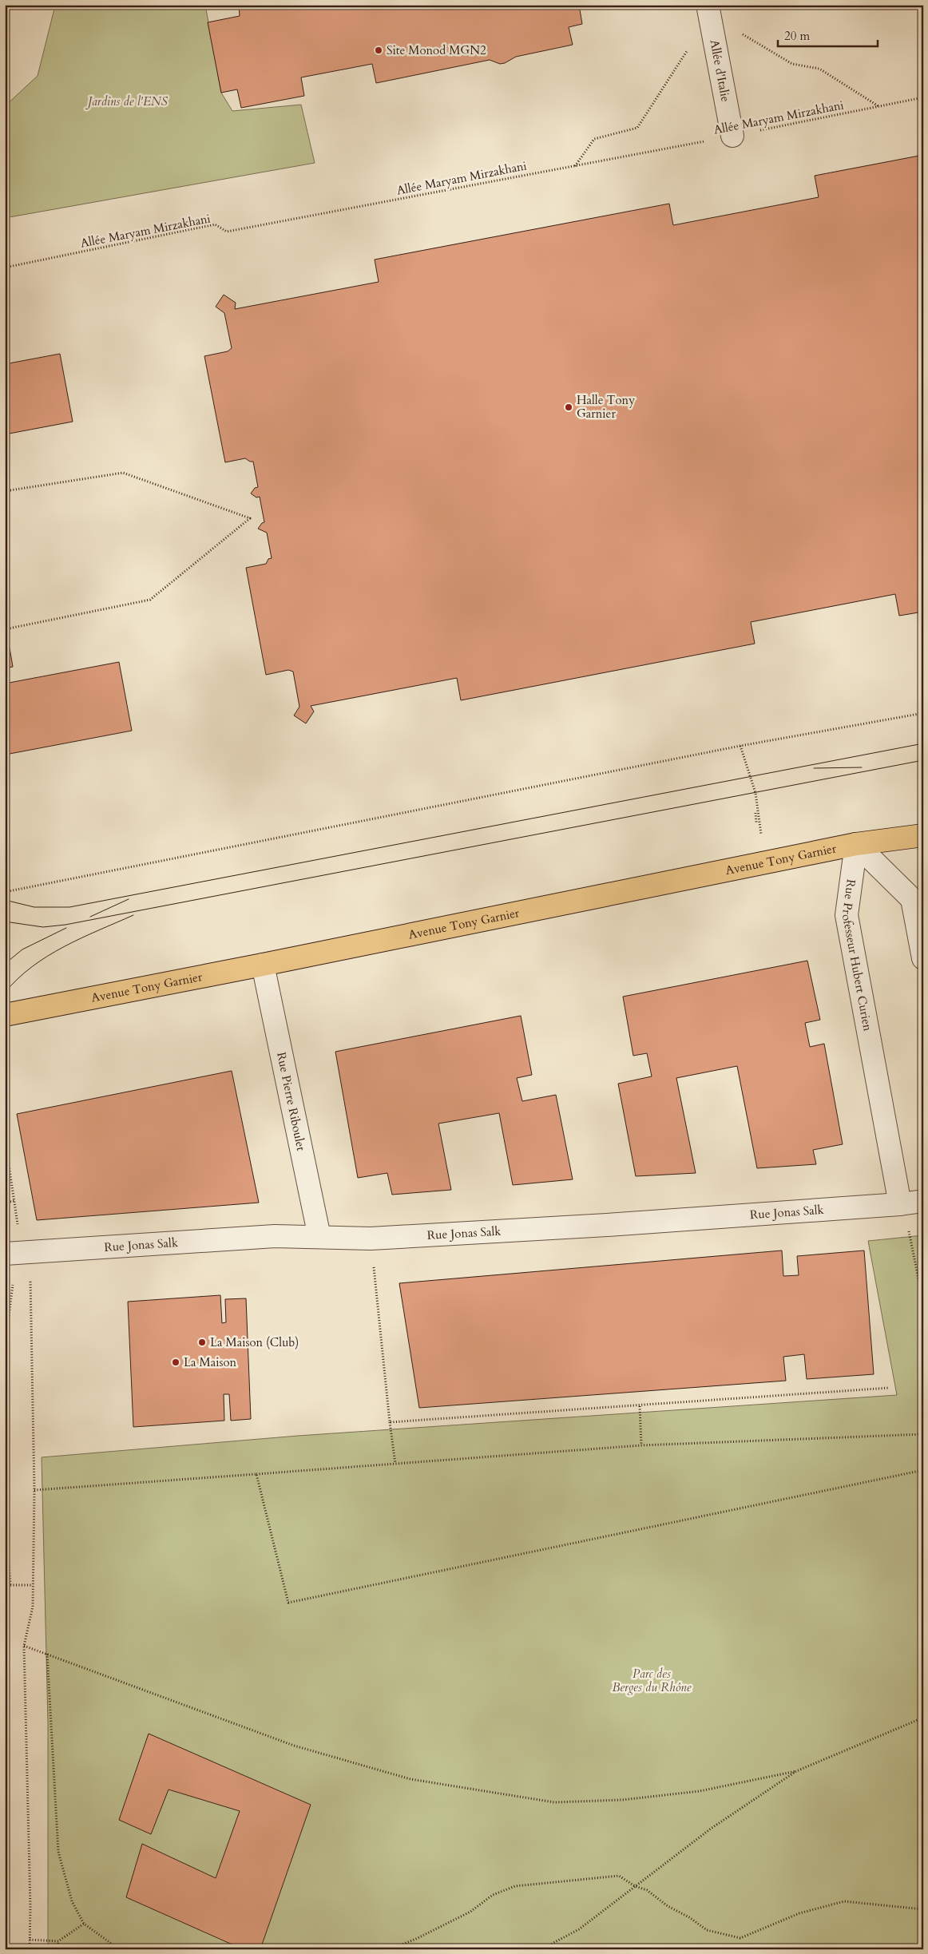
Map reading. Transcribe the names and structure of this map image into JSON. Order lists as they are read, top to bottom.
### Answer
{
  "streets": {
    "main road": ["Avenue Tony Garnier"],
    "street": [
      "Allée d'Italie",
      "Rue Professeur Hubert Curien",
      "Rue Pierre Riboulet",
      "Rue Jonas Salk"
    ],
    "path": ["Allée Maryam Mirzakhani"]
  },
  "crossings": [
    ["Allée d'Italie", "Allée Maryam Mirzakhani"],
    ["Avenue Tony Garnier", "Rue Professeur Hubert Curien"],
    ["Avenue Tony Garnier", "Rue Pierre Riboulet"],
    ["Rue Professeur Hubert Curien", "Rue Jonas Salk"],
    ["Rue Pierre Riboulet", "Rue Jonas Salk"]
  ],
  "parks": ["Jardins de l'ENS", "Parc des Berges du Rhône"],
  "places": [
    "Site Monod MGN2",
    "Halle Tony Garnier",
    "La Maison (Club)",
    "La Maison"
  ],
  "scale_bar": "20 m"
}
